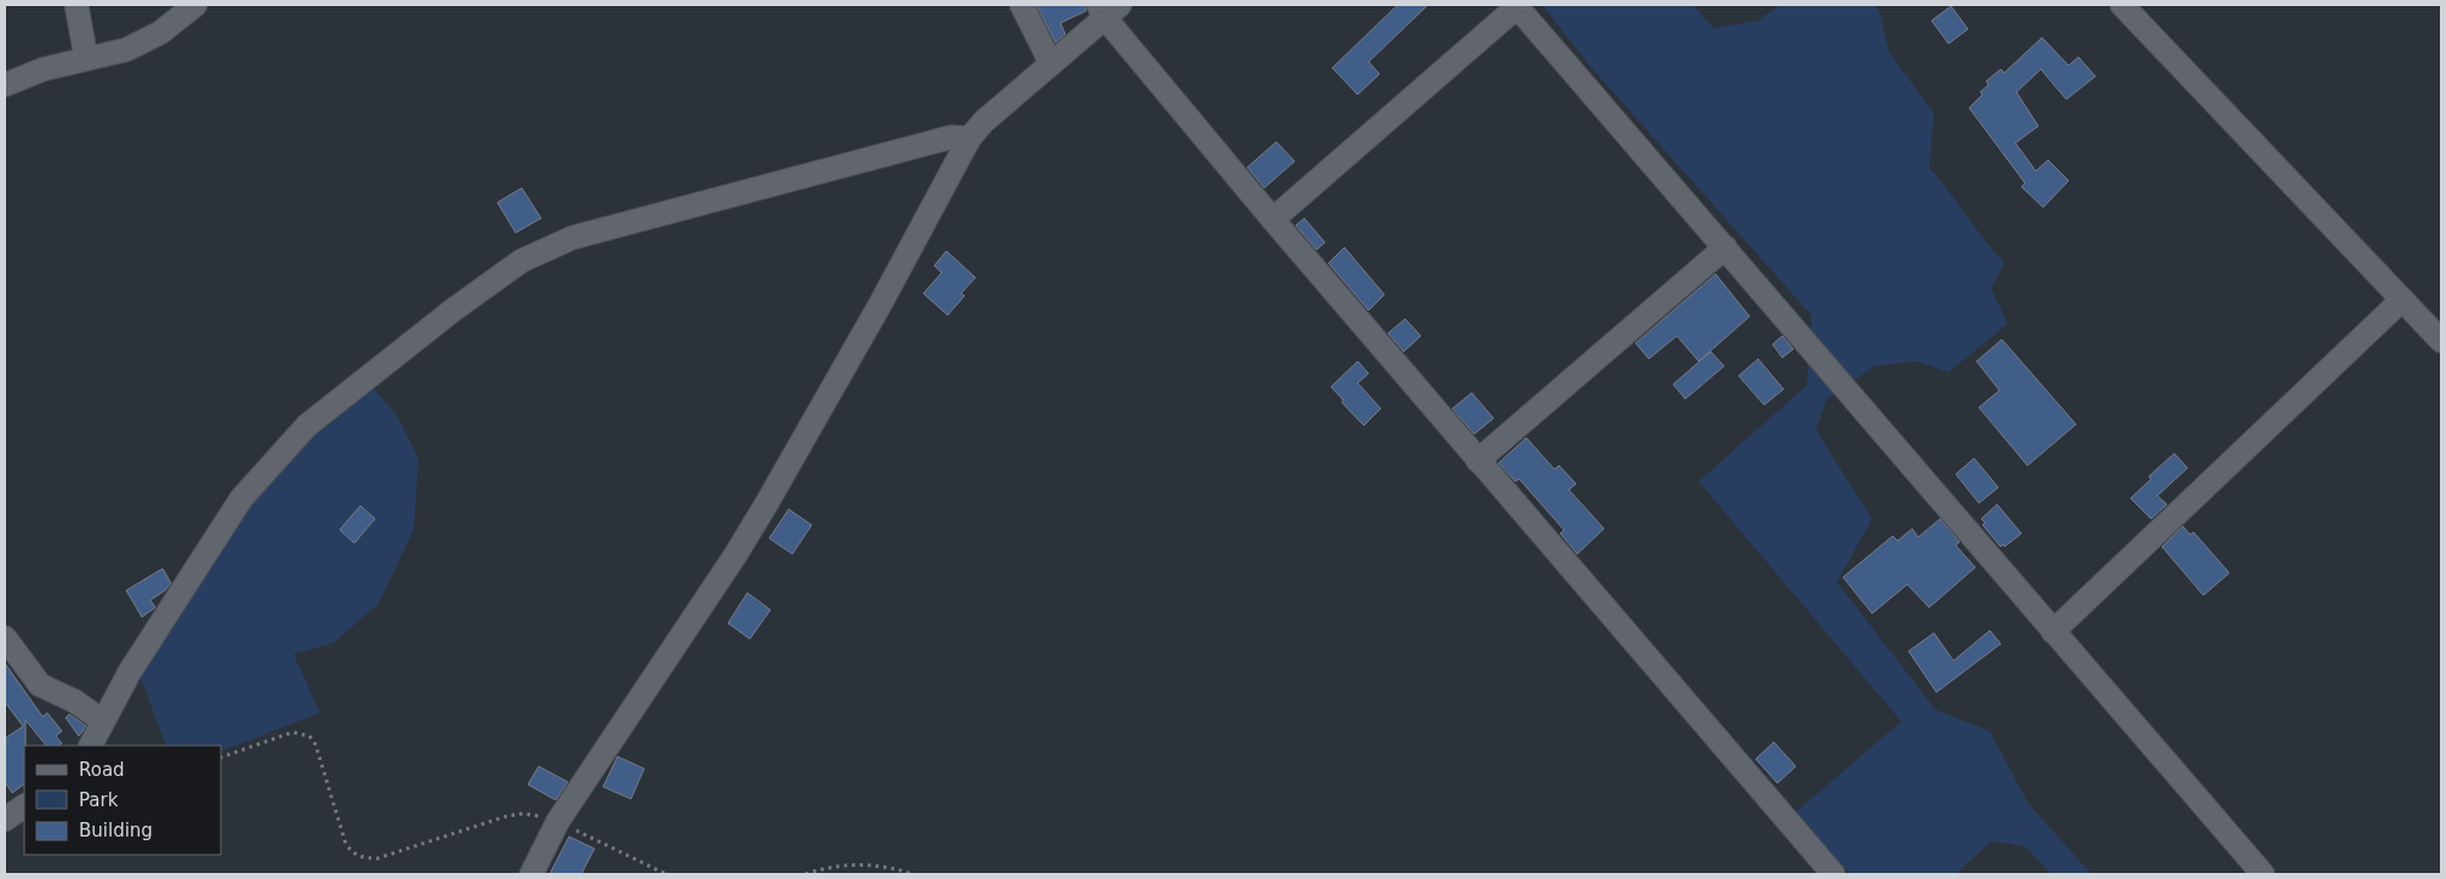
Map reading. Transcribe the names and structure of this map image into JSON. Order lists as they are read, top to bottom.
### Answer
{
  "legend": ["Road", "Park", "Building"]
}
